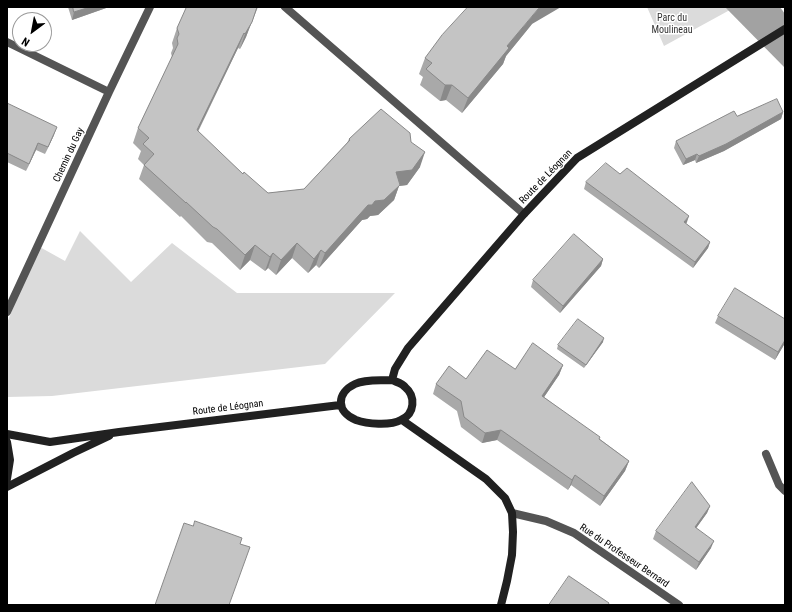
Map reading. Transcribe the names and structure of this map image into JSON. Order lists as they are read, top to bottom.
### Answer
{
  "streets": {
    "street": ["Chemin du Gay", "Route de Léognan", "Rue du Professeur Bernard"]
  },
  "parks": ["Parc du Moulineau"],
  "north": "bottom left"
}
